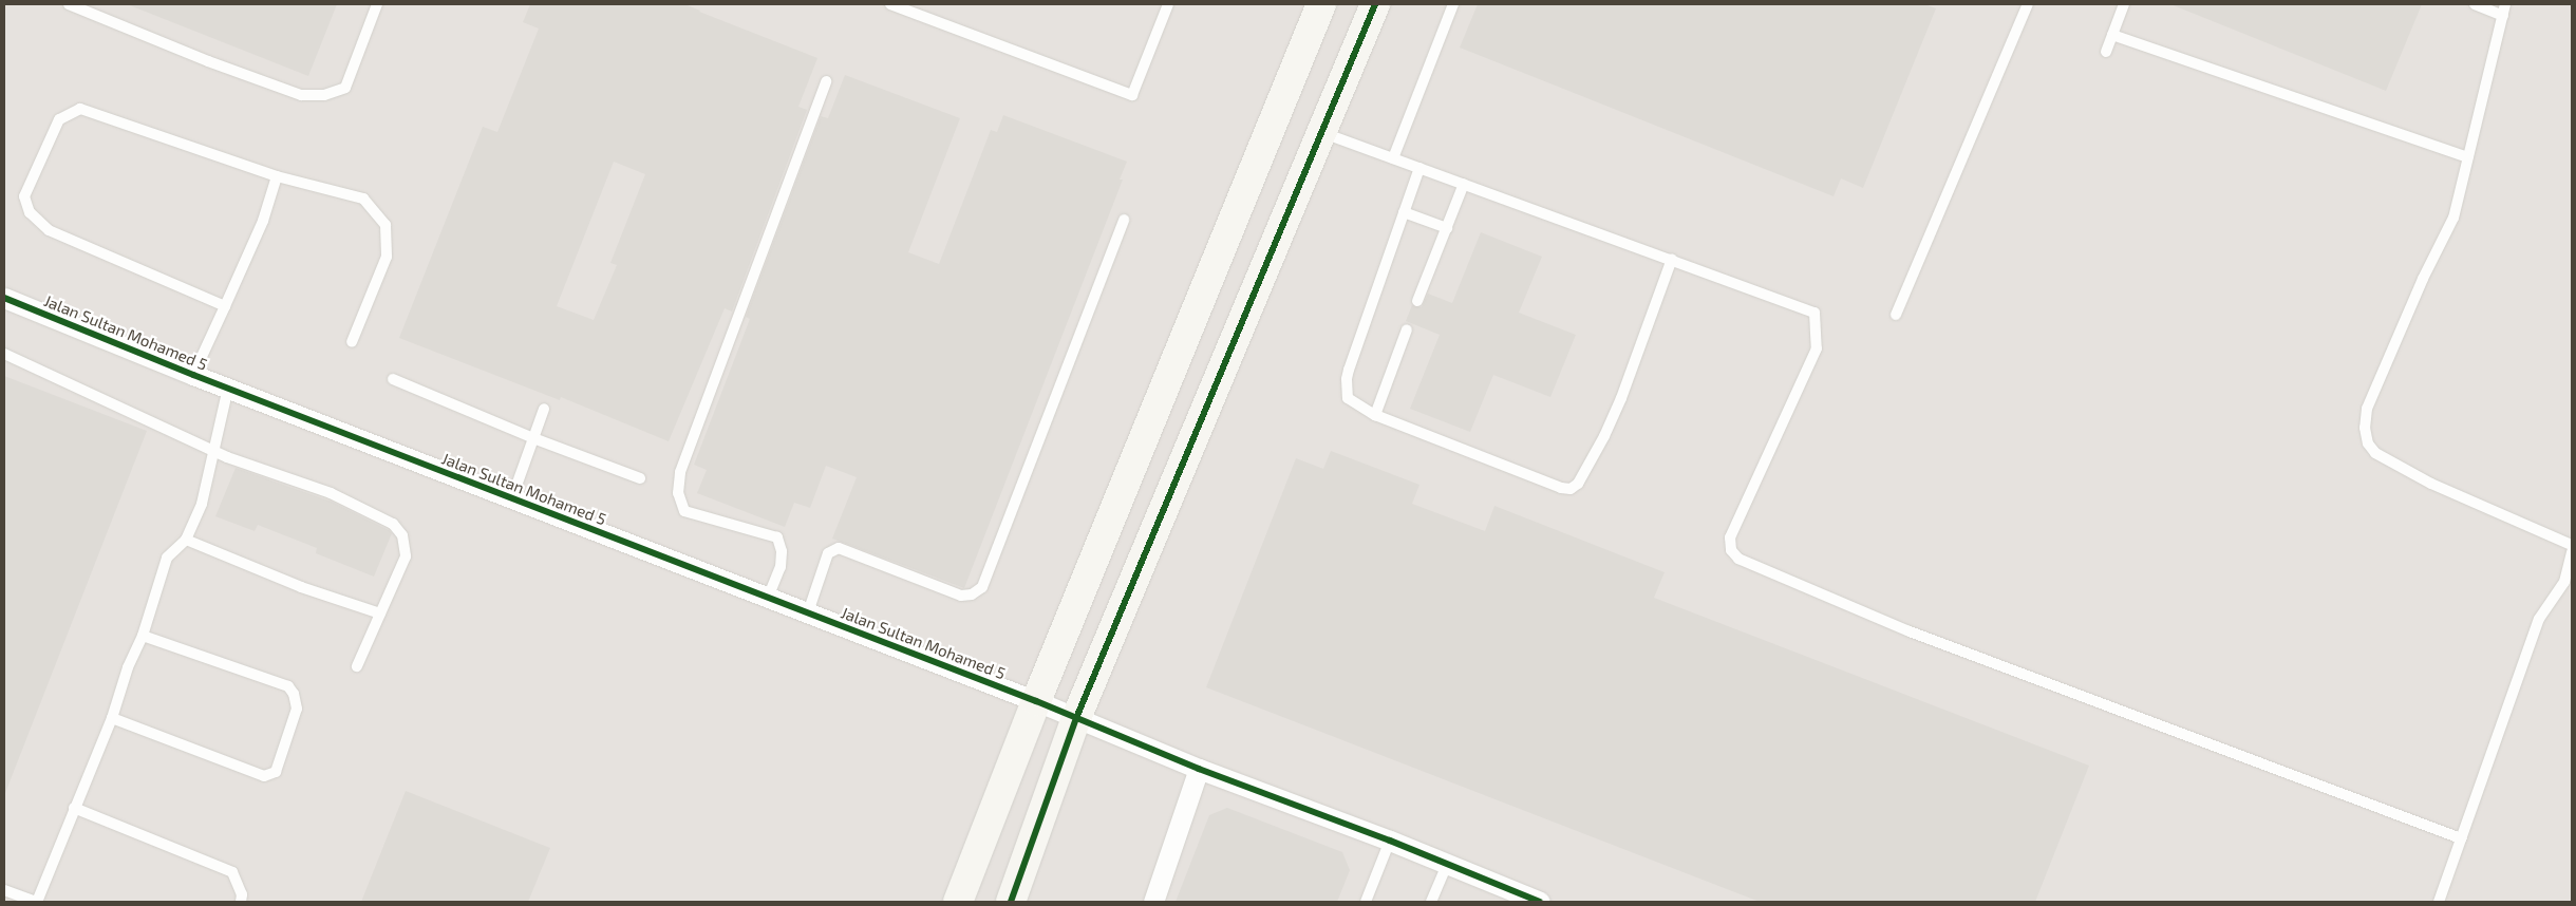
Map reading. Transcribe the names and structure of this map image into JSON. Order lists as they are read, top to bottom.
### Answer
{
  "streets": {
    "street": ["Jalan Sultan Mohamed 5"]
  }
}
